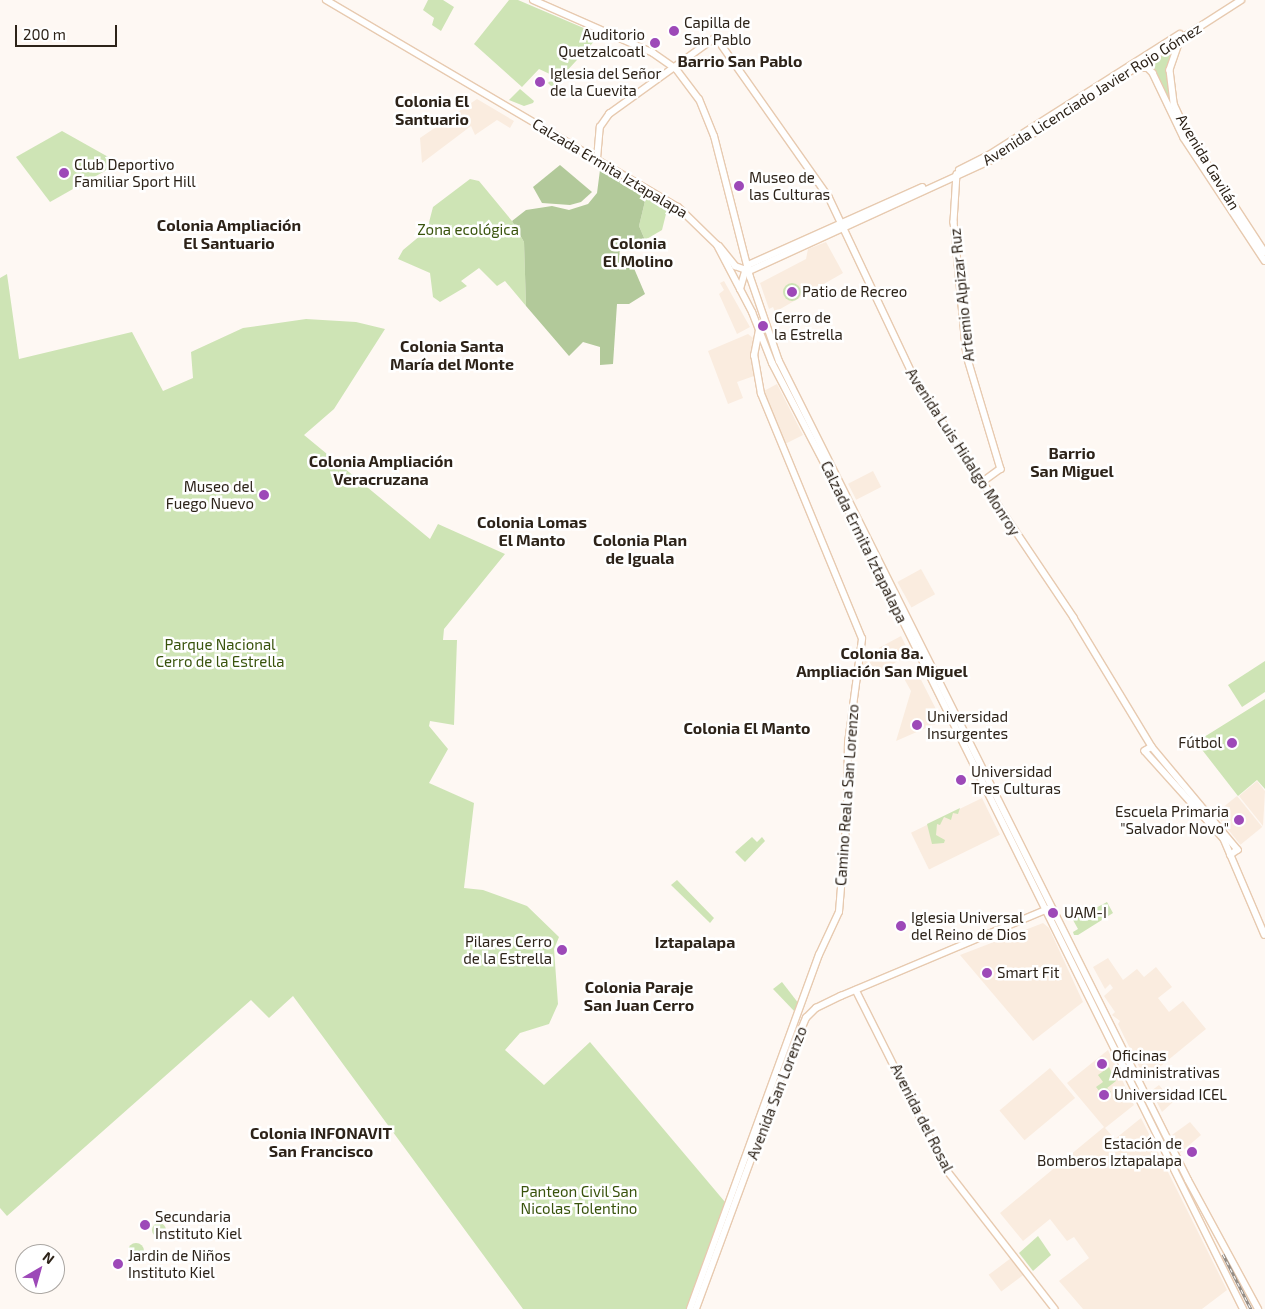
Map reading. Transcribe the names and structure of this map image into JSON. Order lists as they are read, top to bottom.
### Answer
{
  "streets": {
    "main road": ["Avenida Licenciado Javier Rojo Gómez", "Calzada Ermita Iztapalapa"],
    "street": [
      "Avenida Gavilán",
      "Artemio Alpizar Ruz",
      "Avenida Luis Hidalgo Monroy",
      "Camino Real a San Lorenzo",
      "Avenida San Lorenzo",
      "Avenida del Rosal"
    ]
  },
  "crossings": [
    ["Avenida Licenciado Javier Rojo Gómez", "Avenida Gavilán"],
    ["Avenida Licenciado Javier Rojo Gómez", "Calzada Ermita Iztapalapa"],
    ["Avenida Licenciado Javier Rojo Gómez", "Artemio Alpizar Ruz"],
    ["Avenida Licenciado Javier Rojo Gómez", "Avenida Luis Hidalgo Monroy"],
    ["Calzada Ermita Iztapalapa", "Avenida Luis Hidalgo Monroy"],
    ["Calzada Ermita Iztapalapa", "Camino Real a San Lorenzo"],
    ["Calzada Ermita Iztapalapa", "Avenida San Lorenzo"],
    ["Artemio Alpizar Ruz", "Avenida Luis Hidalgo Monroy"],
    ["Camino Real a San Lorenzo", "Avenida San Lorenzo"],
    ["Avenida San Lorenzo", "Avenida del Rosal"]
  ],
  "districts": [
    "Barrio San Pablo",
    "Colonia El Santuario",
    "Colonia Ampliación El Santuario",
    "Colonia El Molino",
    "Colonia Santa María del Monte",
    "Barrio San Miguel",
    "Colonia Ampliación Veracruzana",
    "Colonia Lomas El Manto",
    "Colonia Plan de Iguala",
    "Colonia 8a. Ampliación San Miguel",
    "Colonia El Manto",
    "Iztapalapa",
    "Colonia Paraje San Juan Cerro",
    "Colonia INFONAVIT San Francisco"
  ],
  "parks": ["Zona ecológica", "Parque Nacional Cerro de la Estrella", "Panteon Civil San Nicolas Tolentino"],
  "places": [
    "Capilla de San Pablo",
    "Auditorio Quetzalcoatl",
    "Iglesia del Señor de la Cuevita",
    "Club Deportivo Familiar Sport Hill",
    "Museo de las Culturas",
    "Patio de Recreo",
    "Cerro de la Estrella",
    "Museo del Fuego Nuevo",
    "Universidad Insurgentes",
    "Fútbol",
    "Universidad Tres Culturas",
    "Escuela Primaria \"Salvador Novo\"",
    "UAM-I",
    "Iglesia Universal del Reino de Dios",
    "Pilares Cerro de la Estrella",
    "Smart Fit",
    "Oficinas Administrativas",
    "Universidad ICEL",
    "Estación de Bomberos Iztapalapa",
    "Secundaria Instituto Kiel",
    "Jardin de Niños Instituto Kiel"
  ],
  "scale_bar": "200 m",
  "north": "top right"
}
